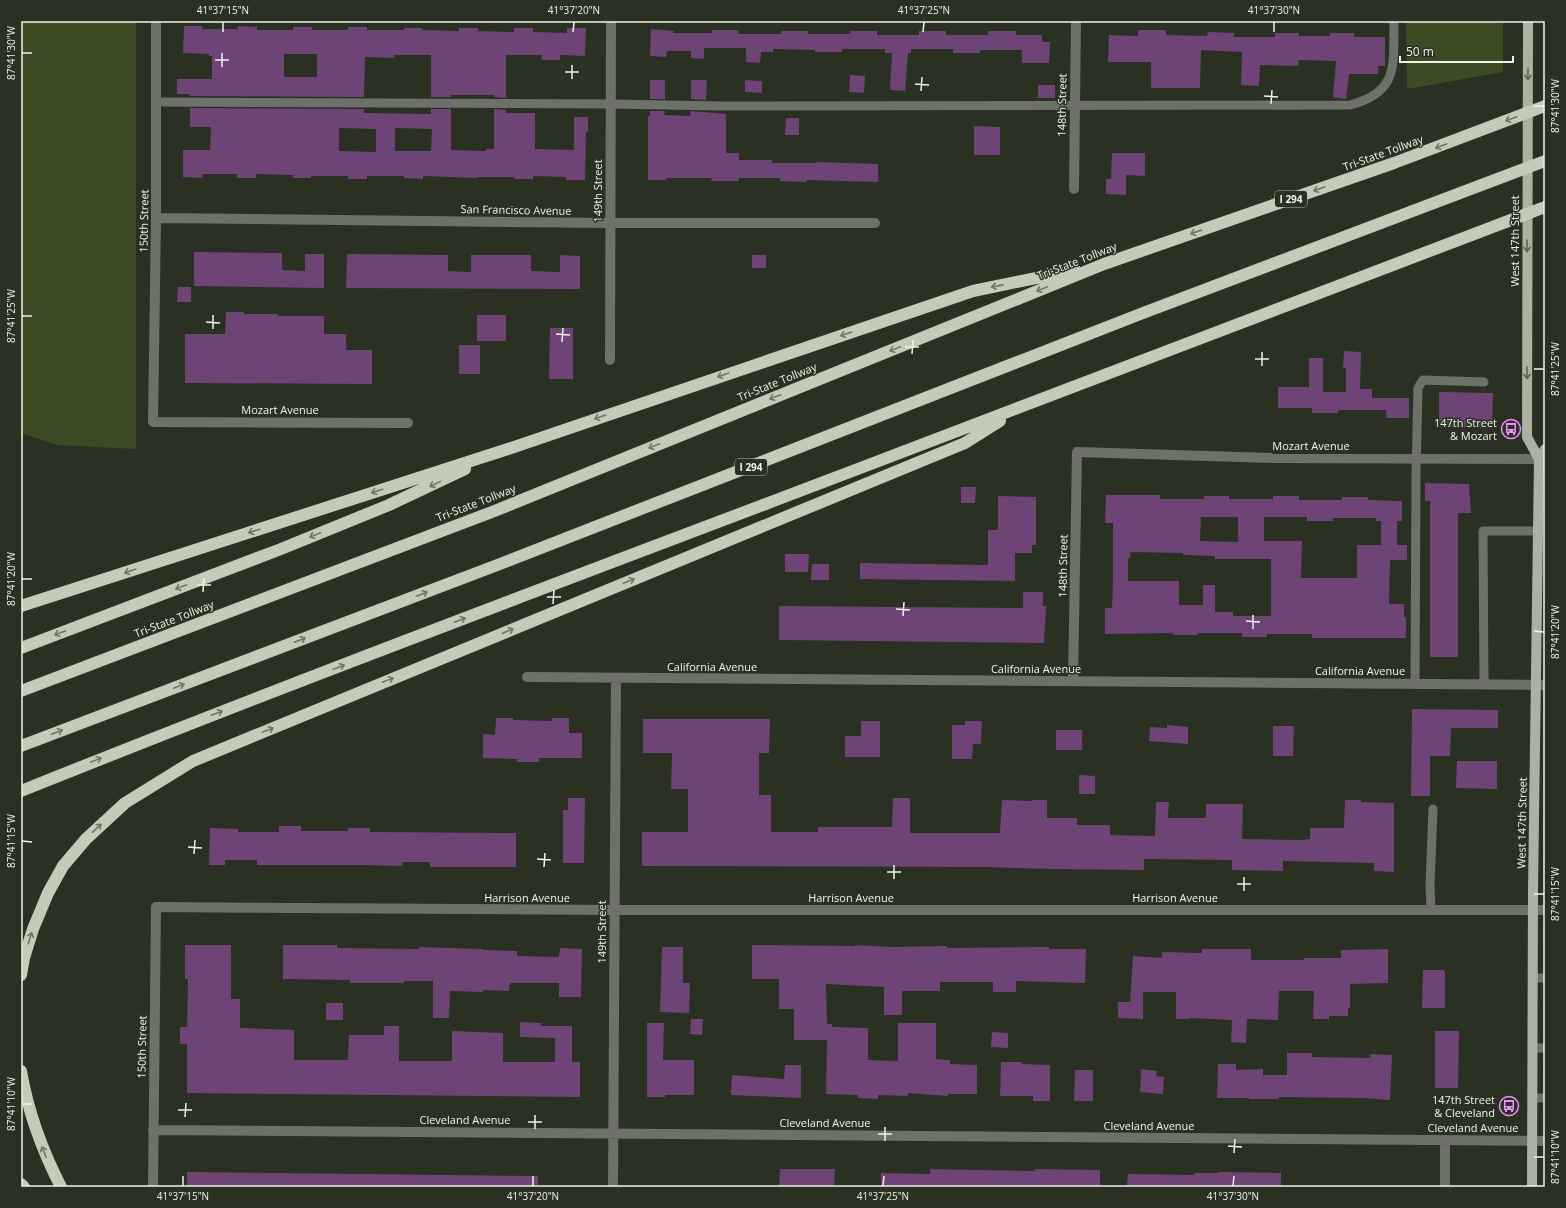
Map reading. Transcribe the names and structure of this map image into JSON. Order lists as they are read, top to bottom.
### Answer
{
  "streets": {
    "highway": ["Tri-State Tollway", "I 294"],
    "main road": ["West 147th Street"],
    "street": [
      "148th Street",
      "149th Street",
      "San Francisco Avenue",
      "150th Street",
      "Mozart Avenue",
      "California Avenue",
      "Harrison Avenue",
      "Cleveland Avenue"
    ]
  },
  "crossings": [
    ["148th Street", "Mozart Avenue"],
    ["148th Street", "California Avenue"],
    ["149th Street", "San Francisco Avenue"],
    ["149th Street", "California Avenue"],
    ["149th Street", "Harrison Avenue"],
    ["149th Street", "Cleveland Avenue"],
    ["San Francisco Avenue", "150th Street"],
    ["150th Street", "Mozart Avenue"],
    ["150th Street", "Harrison Avenue"],
    ["150th Street", "Cleveland Avenue"],
    ["West 147th Street", "Mozart Avenue"],
    ["West 147th Street", "California Avenue"],
    ["West 147th Street", "Harrison Avenue"],
    ["West 147th Street", "Cleveland Avenue"]
  ],
  "one_way": ["West 147th Street"],
  "places": {
    "bus stop": ["147th Street & Mozart", "147th Street & Cleveland"]
  },
  "scale_bar": "50 m",
  "coordinates": [
    "41°37'15\"N",
    "41°37'20\"N",
    "41°37'25\"N",
    "41°37'30\"N",
    "87°41'30\"W",
    "87°41'25\"W",
    "87°41'20\"W",
    "87°41'15\"W",
    "87°41'10\"W"
  ]
}
